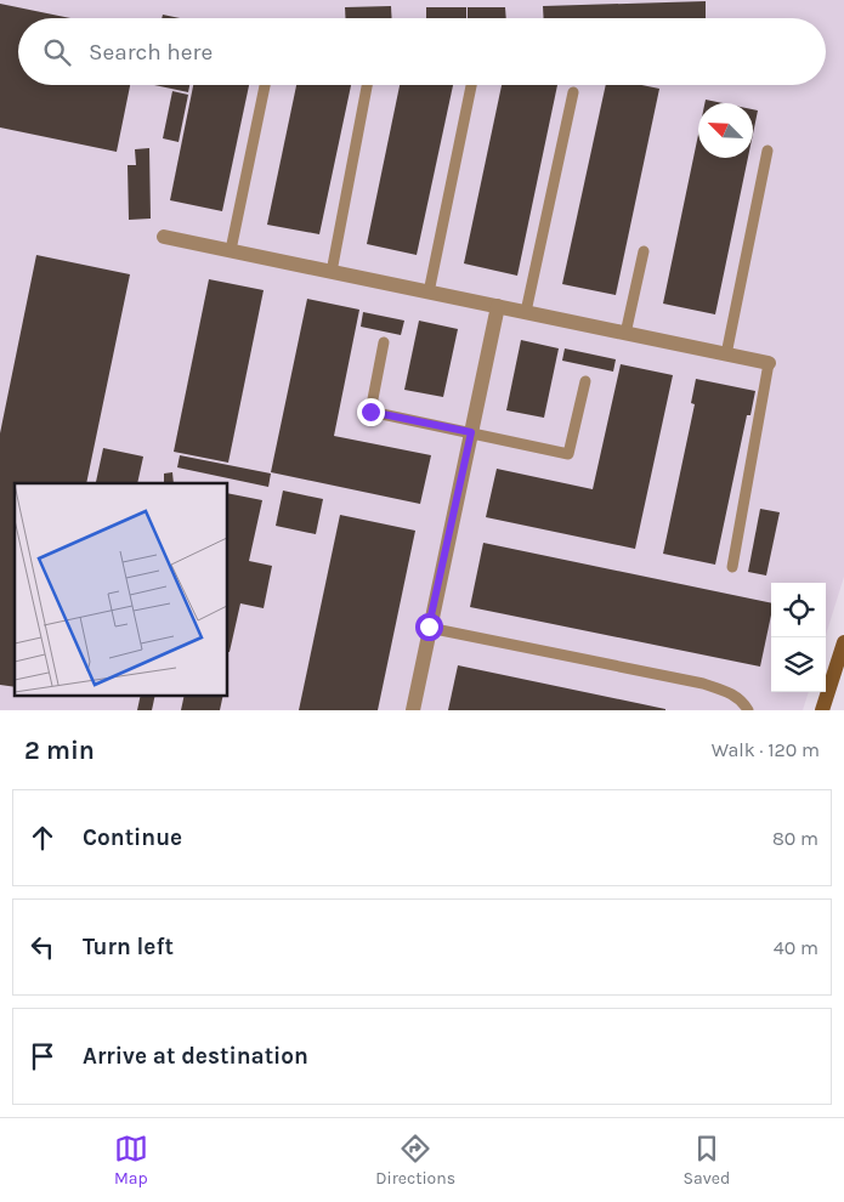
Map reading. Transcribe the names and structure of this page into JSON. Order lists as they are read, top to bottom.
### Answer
{
  "north": "top left",
  "page": {
    "search": "Search here",
    "heading": ["2 min", "Walk · 120 m"],
    "list": [
      ["Continue", "80 m"],
      ["Turn left", "40 m"],
      "Arrive at destination"
    ],
    "nav": ["Map", "Directions", "Saved"]
  }
}
